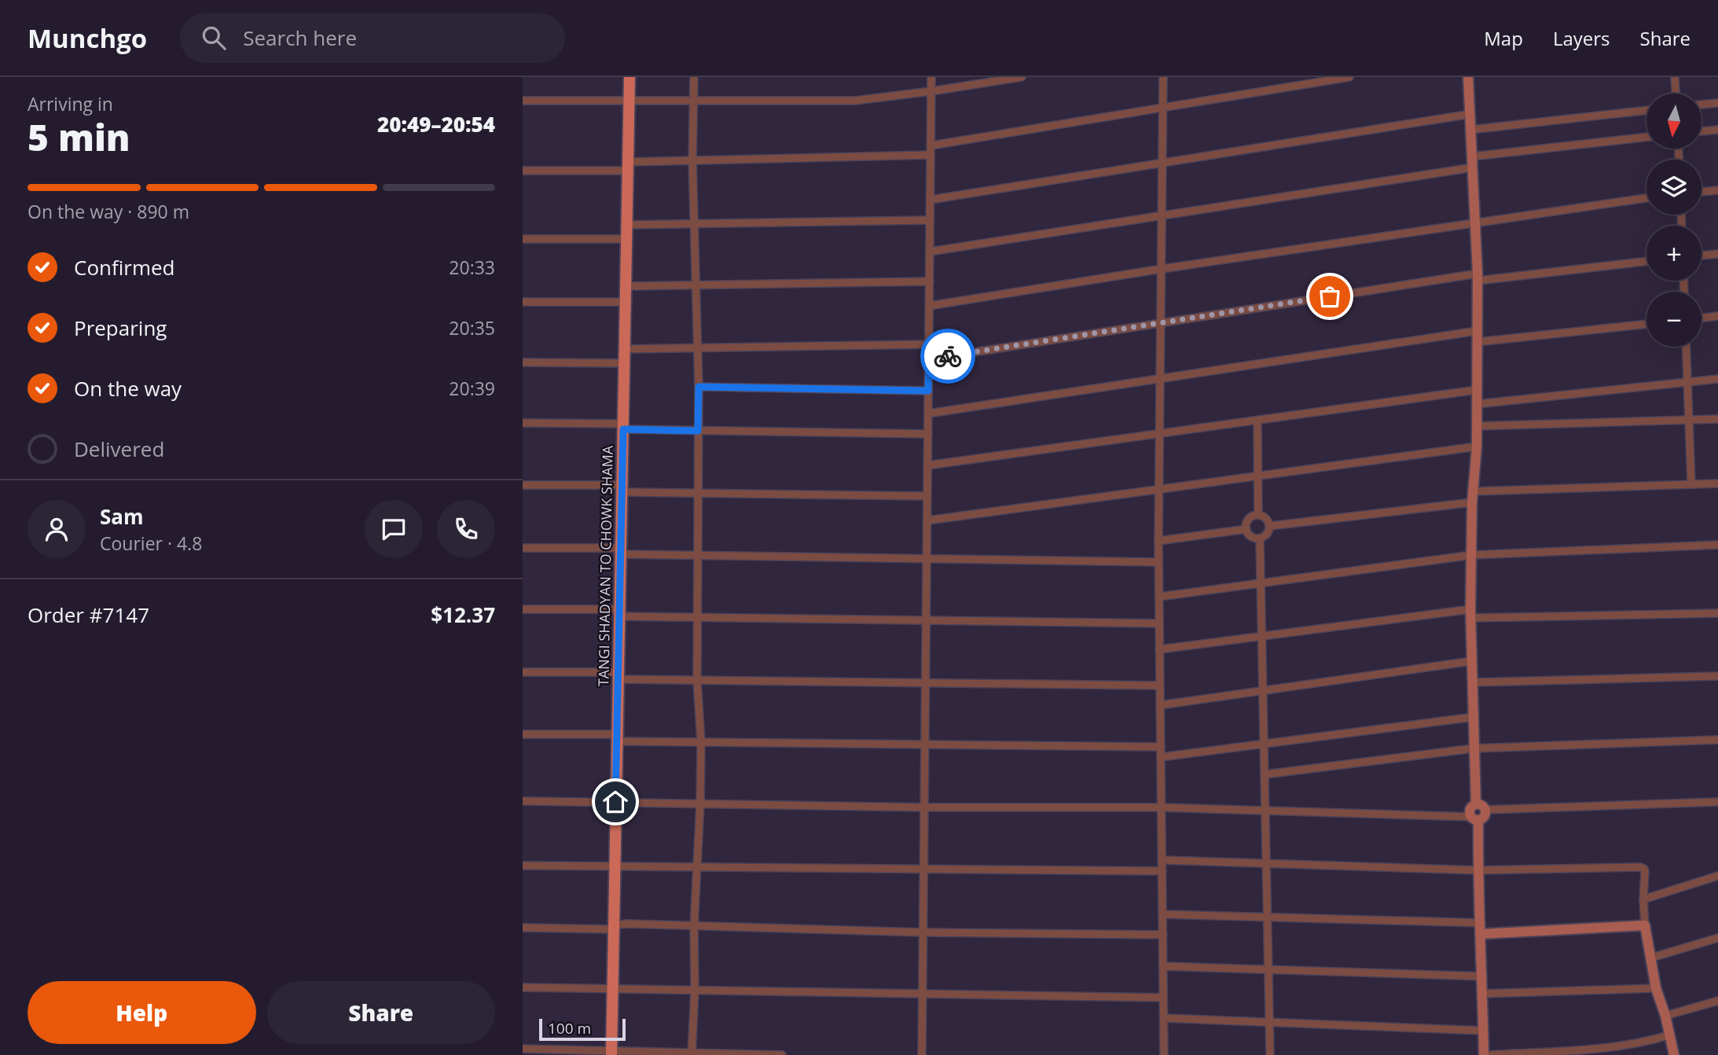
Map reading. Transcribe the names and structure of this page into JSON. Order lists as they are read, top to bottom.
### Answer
{
  "streets": {
    "main road": ["TANGI SHADYAN TO CHOWK SHAMA"]
  },
  "scale_bar": "100 m",
  "north": "bottom",
  "page": {
    "header": "Munchgo",
    "search": "Search here",
    "nav": ["Map", "Layers", "Share"],
    "heading": ["5 min", "Arriving in", "20:49–20:54"],
    "panel": [
      "Sam",
      "Courier · 4.8",
      "Order #7147",
      "$12.37"
    ],
    "map_buttons": ["+", "−"],
    "bar": "On the way · 890 m",
    "list": [
      ["Confirmed", "20:33"],
      ["Preparing", "20:35"],
      ["On the way", "20:39"],
      "Delivered"
    ],
    "buttons": ["Help", "Share"],
    "scale": "100 m"
  }
}
